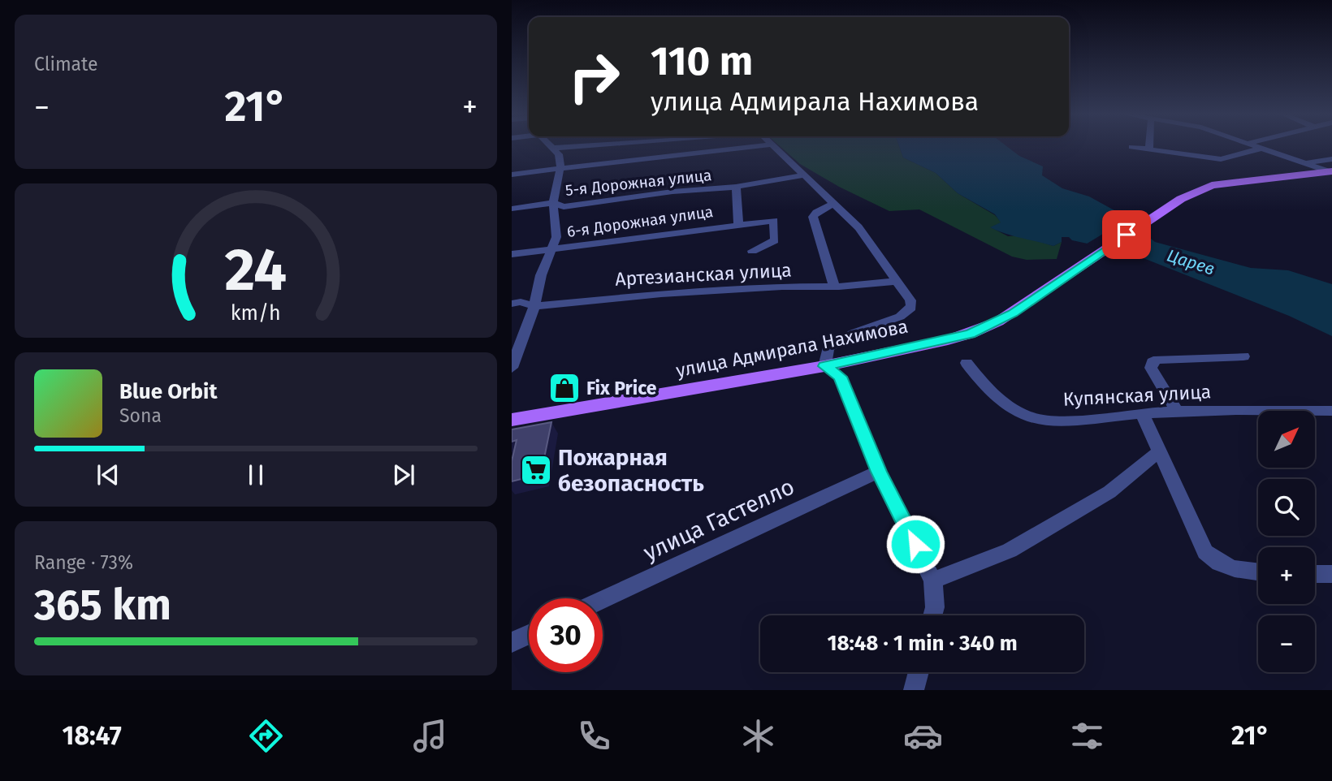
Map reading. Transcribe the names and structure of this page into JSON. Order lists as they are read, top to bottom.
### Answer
{
  "streets": {
    "main road": ["улица Адмирала Нахимова"],
    "street": [
      "5-я Дорожная улица",
      "6-я Дорожная улица",
      "Артезианская улица",
      "Купянская улица",
      "улица Гастелло"
    ]
  },
  "water": ["Царев"],
  "places": {
    "shop": ["Fix Price"],
    "supermarket": ["Пожарная безопасность"]
  },
  "north": "top right",
  "page": {
    "tile": [
      "Climate",
      ["Range · 73%", "365 km"]
    ],
    "turn": ["110 m", "улица Адмирала Нахимова"],
    "heat": ["−", "21°", "+"],
    "song": ["Blue Orbit", "Sona"],
    "map_buttons": ["+", "−"],
    "limit": "30",
    "trip": "18:48 · 1 min · 340 m",
    "tabs": ["18:47", "21°"],
    "gauge": ["24", "km/h"]
  }
}
